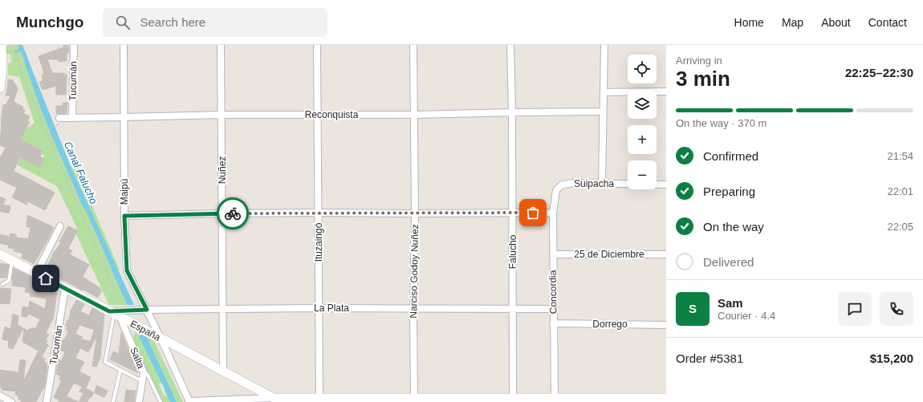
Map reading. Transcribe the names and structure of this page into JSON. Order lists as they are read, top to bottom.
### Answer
{
  "streets": {
    "street": [
      "Tucumán",
      "Reconquista",
      "Nuñez",
      "Suipacha",
      "Maipú",
      "Ituzaingó",
      "Falucho",
      "25 de Diciembre",
      "Narciso Godoy Nuñez",
      "Concordia",
      "La Plata",
      "Dorrego",
      "España",
      "Salta"
    ]
  },
  "crossings": [
    ["Tucumán", "Reconquista"],
    ["Tucumán", "España"],
    ["Reconquista", "Nuñez"],
    ["Reconquista", "Maipú"],
    ["Reconquista", "Ituzaingó"],
    ["Reconquista", "Falucho"],
    ["Reconquista", "Narciso Godoy Nuñez"],
    ["Nuñez", "La Plata"],
    ["Nuñez", "España"],
    ["Suipacha", "Concordia"],
    ["Maipú", "La Plata"],
    ["Maipú", "España"],
    ["Ituzaingó", "La Plata"],
    ["Falucho", "La Plata"],
    ["25 de Diciembre", "Concordia"],
    ["Narciso Godoy Nuñez", "La Plata"],
    ["Concordia", "La Plata"],
    ["Concordia", "Dorrego"],
    ["La Plata", "España"],
    ["La Plata", "Salta"],
    ["España", "Salta"]
  ],
  "water": ["Canal Falucho"],
  "page": {
    "header": "Munchgo",
    "search": "Search here",
    "nav": [
      "Home",
      "Map",
      "About",
      "Contact"
    ],
    "heading": ["3 min", "Arriving in", "22:25–22:30"],
    "panel": [
      "Sam",
      "Courier · 4.4",
      "Order #5381",
      "$15,200"
    ],
    "map_buttons": ["+", "−"],
    "bar": "On the way · 370 m",
    "list": [
      ["Confirmed", "21:54"],
      ["Preparing", "22:01"],
      ["On the way", "22:05"],
      "Delivered"
    ],
    "round": "S"
  }
}
